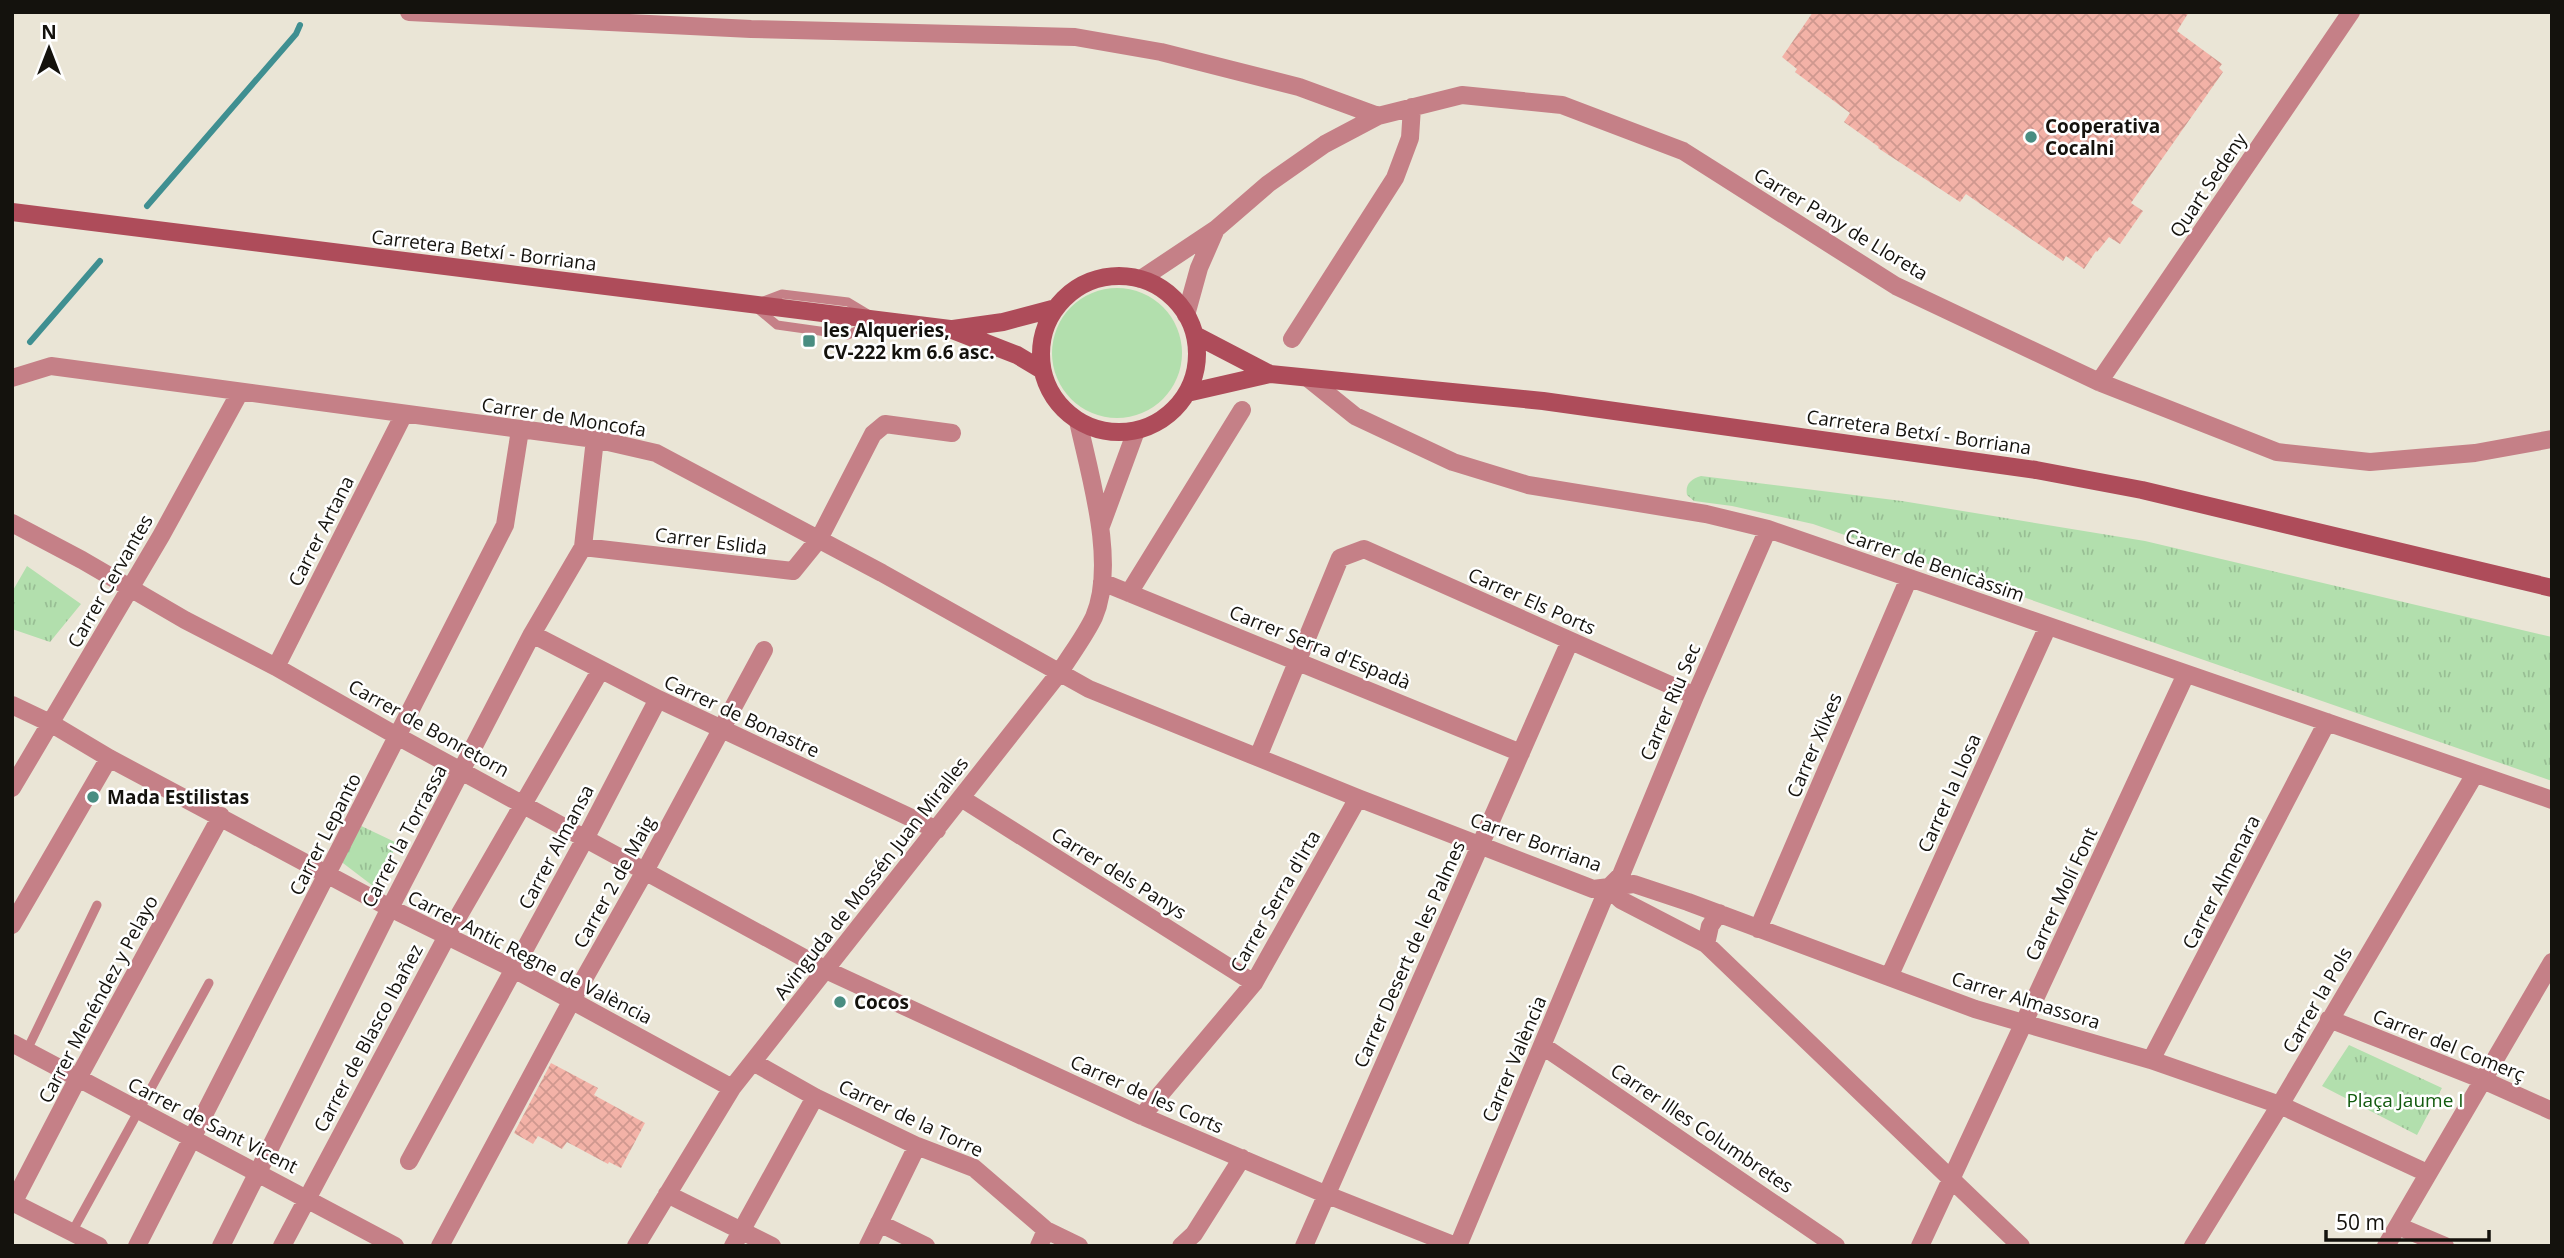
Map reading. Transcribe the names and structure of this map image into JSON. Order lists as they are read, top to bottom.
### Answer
{
  "streets": {
    "main road": ["Carretera Betxí - Borriana"],
    "street": [
      "Quart Sedeny",
      "Carrer Pany de Lloreta",
      "Carrer de Moncofa",
      "Carrer Artana",
      "Carrer Eslida",
      "Carrer de Benicàssim",
      "Carrer Cervantes",
      "Carrer Els Ports",
      "Carrer Serra d'Espadà",
      "Carrer Riu Sec",
      "Carrer de Bonastre",
      "Carrer de Bonretorn",
      "Carrer Xilxes",
      "Carrer la Llosa",
      "Carrer Lepanto",
      "Carrer la Torrassa",
      "Carrer Borriana",
      "Carrer Almansa",
      "Carrer dels Panys",
      "Avinguda de Mossén Juan Miralles",
      "Carrer 2 de Maig",
      "Carrer Almenara",
      "Carrer Molí Font",
      "Carrer Serra d'Irta",
      "Carrer Desert de les Palmes",
      "Carrer Antic Regne de València",
      "Carrer Menéndez y Pelayo",
      "Carrer Almassora",
      "Carrer la Pols",
      "Carrer de Blasco Ibañez",
      "Carrer del Comerç",
      "Carrer València",
      "Carrer de les Corts",
      "Carrer de la Torre",
      "Carrer de Sant Vicent",
      "Carrer Illes Columbretes"
    ]
  },
  "crossings": [
    ["Quart Sedeny", "Carrer Pany de Lloreta"],
    ["Carrer Pany de Lloreta", "Carretera Betxí - Borriana"],
    ["Carrer Pany de Lloreta", "Avinguda de Mossén Juan Miralles"],
    ["Carretera Betxí - Borriana", "Carrer de Benicàssim"],
    ["Carretera Betxí - Borriana", "Avinguda de Mossén Juan Miralles"],
    ["Carrer de Moncofa", "Carrer Artana"],
    ["Carrer de Moncofa", "Carrer Eslida"],
    ["Carrer de Moncofa", "Carrer Cervantes"],
    ["Carrer de Moncofa", "Carrer Lepanto"],
    ["Carrer de Moncofa", "Carrer la Torrassa"],
    ["Carrer de Moncofa", "Carrer Borriana"],
    ["Carrer de Moncofa", "Avinguda de Mossén Juan Miralles"],
    ["Carrer Artana", "Carrer de Bonretorn"],
    ["Carrer Eslida", "Carrer la Torrassa"],
    ["Carrer de Benicàssim", "Carrer Riu Sec"],
    ["Carrer de Benicàssim", "Carrer Xilxes"],
    ["Carrer de Benicàssim", "Carrer la Llosa"],
    ["Carrer de Benicàssim", "Carrer Almenara"],
    ["Carrer de Benicàssim", "Carrer Molí Font"],
    ["Carrer de Benicàssim", "Carrer la Pols"],
    ["Carrer Cervantes", "Carrer de Bonretorn"],
    ["Carrer Cervantes", "Carrer Antic Regne de València"],
    ["Carrer Els Ports", "Carrer Serra d'Espadà"],
    ["Carrer Els Ports", "Carrer Riu Sec"],
    ["Carrer Els Ports", "Carrer Desert de les Palmes"],
    ["Carrer Serra d'Espadà", "Avinguda de Mossén Juan Miralles"],
    ["Carrer Serra d'Espadà", "Carrer Desert de les Palmes"],
    ["Carrer Riu Sec", "Carrer Borriana"],
    ["Carrer Riu Sec", "Carrer Almassora"],
    ["Carrer Riu Sec", "Carrer València"],
    ["Carrer de Bonastre", "Carrer la Torrassa"],
    ["Carrer de Bonastre", "Carrer Almansa"],
    ["Carrer de Bonastre", "Avinguda de Mossén Juan Miralles"],
    ["Carrer de Bonastre", "Carrer 2 de Maig"],
    ["Carrer de Bonastre", "Carrer de Blasco Ibañez"],
    ["Carrer de Bonretorn", "Carrer Lepanto"],
    ["Carrer de Bonretorn", "Carrer la Torrassa"],
    ["Carrer de Bonretorn", "Carrer Almansa"],
    ["Carrer de Bonretorn", "Avinguda de Mossén Juan Miralles"],
    ["Carrer de Bonretorn", "Carrer 2 de Maig"],
    ["Carrer de Bonretorn", "Carrer de Blasco Ibañez"],
    ["Carrer de Bonretorn", "Carrer de les Corts"],
    ["Carrer Xilxes", "Carrer Almassora"],
    ["Carrer la Llosa", "Carrer Almassora"],
    ["Carrer Lepanto", "Carrer Antic Regne de València"],
    ["Carrer Lepanto", "Carrer de Sant Vicent"],
    ["Carrer la Torrassa", "Carrer Antic Regne de València"],
    ["Carrer la Torrassa", "Carrer de Sant Vicent"],
    ["Carrer Borriana", "Avinguda de Mossén Juan Miralles"],
    ["Carrer Borriana", "Carrer Molí Font"],
    ["Carrer Borriana", "Carrer Serra d'Irta"],
    ["Carrer Borriana", "Carrer Desert de les Palmes"],
    ["Carrer Borriana", "Carrer Almassora"],
    ["Carrer Borriana", "Carrer València"],
    ["Carrer Almansa", "Carrer Antic Regne de València"],
    ["Carrer dels Panys", "Avinguda de Mossén Juan Miralles"],
    ["Carrer dels Panys", "Carrer Serra d'Irta"],
    ["Avinguda de Mossén Juan Miralles", "Carrer Antic Regne de València"],
    ["Avinguda de Mossén Juan Miralles", "Carrer de les Corts"],
    ["Avinguda de Mossén Juan Miralles", "Carrer de la Torre"],
    ["Carrer 2 de Maig", "Carrer Antic Regne de València"],
    ["Carrer Almenara", "Carrer Almassora"],
    ["Carrer Molí Font", "Carrer Almassora"],
    ["Carrer Serra d'Irta", "Carrer de les Corts"],
    ["Carrer Desert de les Palmes", "Carrer de les Corts"],
    ["Carrer Antic Regne de València", "Carrer Menéndez y Pelayo"],
    ["Carrer Antic Regne de València", "Carrer de Blasco Ibañez"],
    ["Carrer Menéndez y Pelayo", "Carrer de Sant Vicent"],
    ["Carrer Almassora", "Carrer la Pols"],
    ["Carrer Almassora", "Carrer València"],
    ["Carrer la Pols", "Carrer del Comerç"],
    ["Carrer de Blasco Ibañez", "Carrer de Sant Vicent"],
    ["Carrer València", "Carrer de les Corts"],
    ["Carrer València", "Carrer Illes Columbretes"]
  ],
  "parks": ["Plaça Jaume I"],
  "places": {
    "other": ["Cooperativa Cocalni", "Mada Estilistas", "Cocos"],
    "transit": ["les Alqueries, CV-222 km 6.6 asc."]
  },
  "scale_bar": "50 m",
  "north": "top"
}
